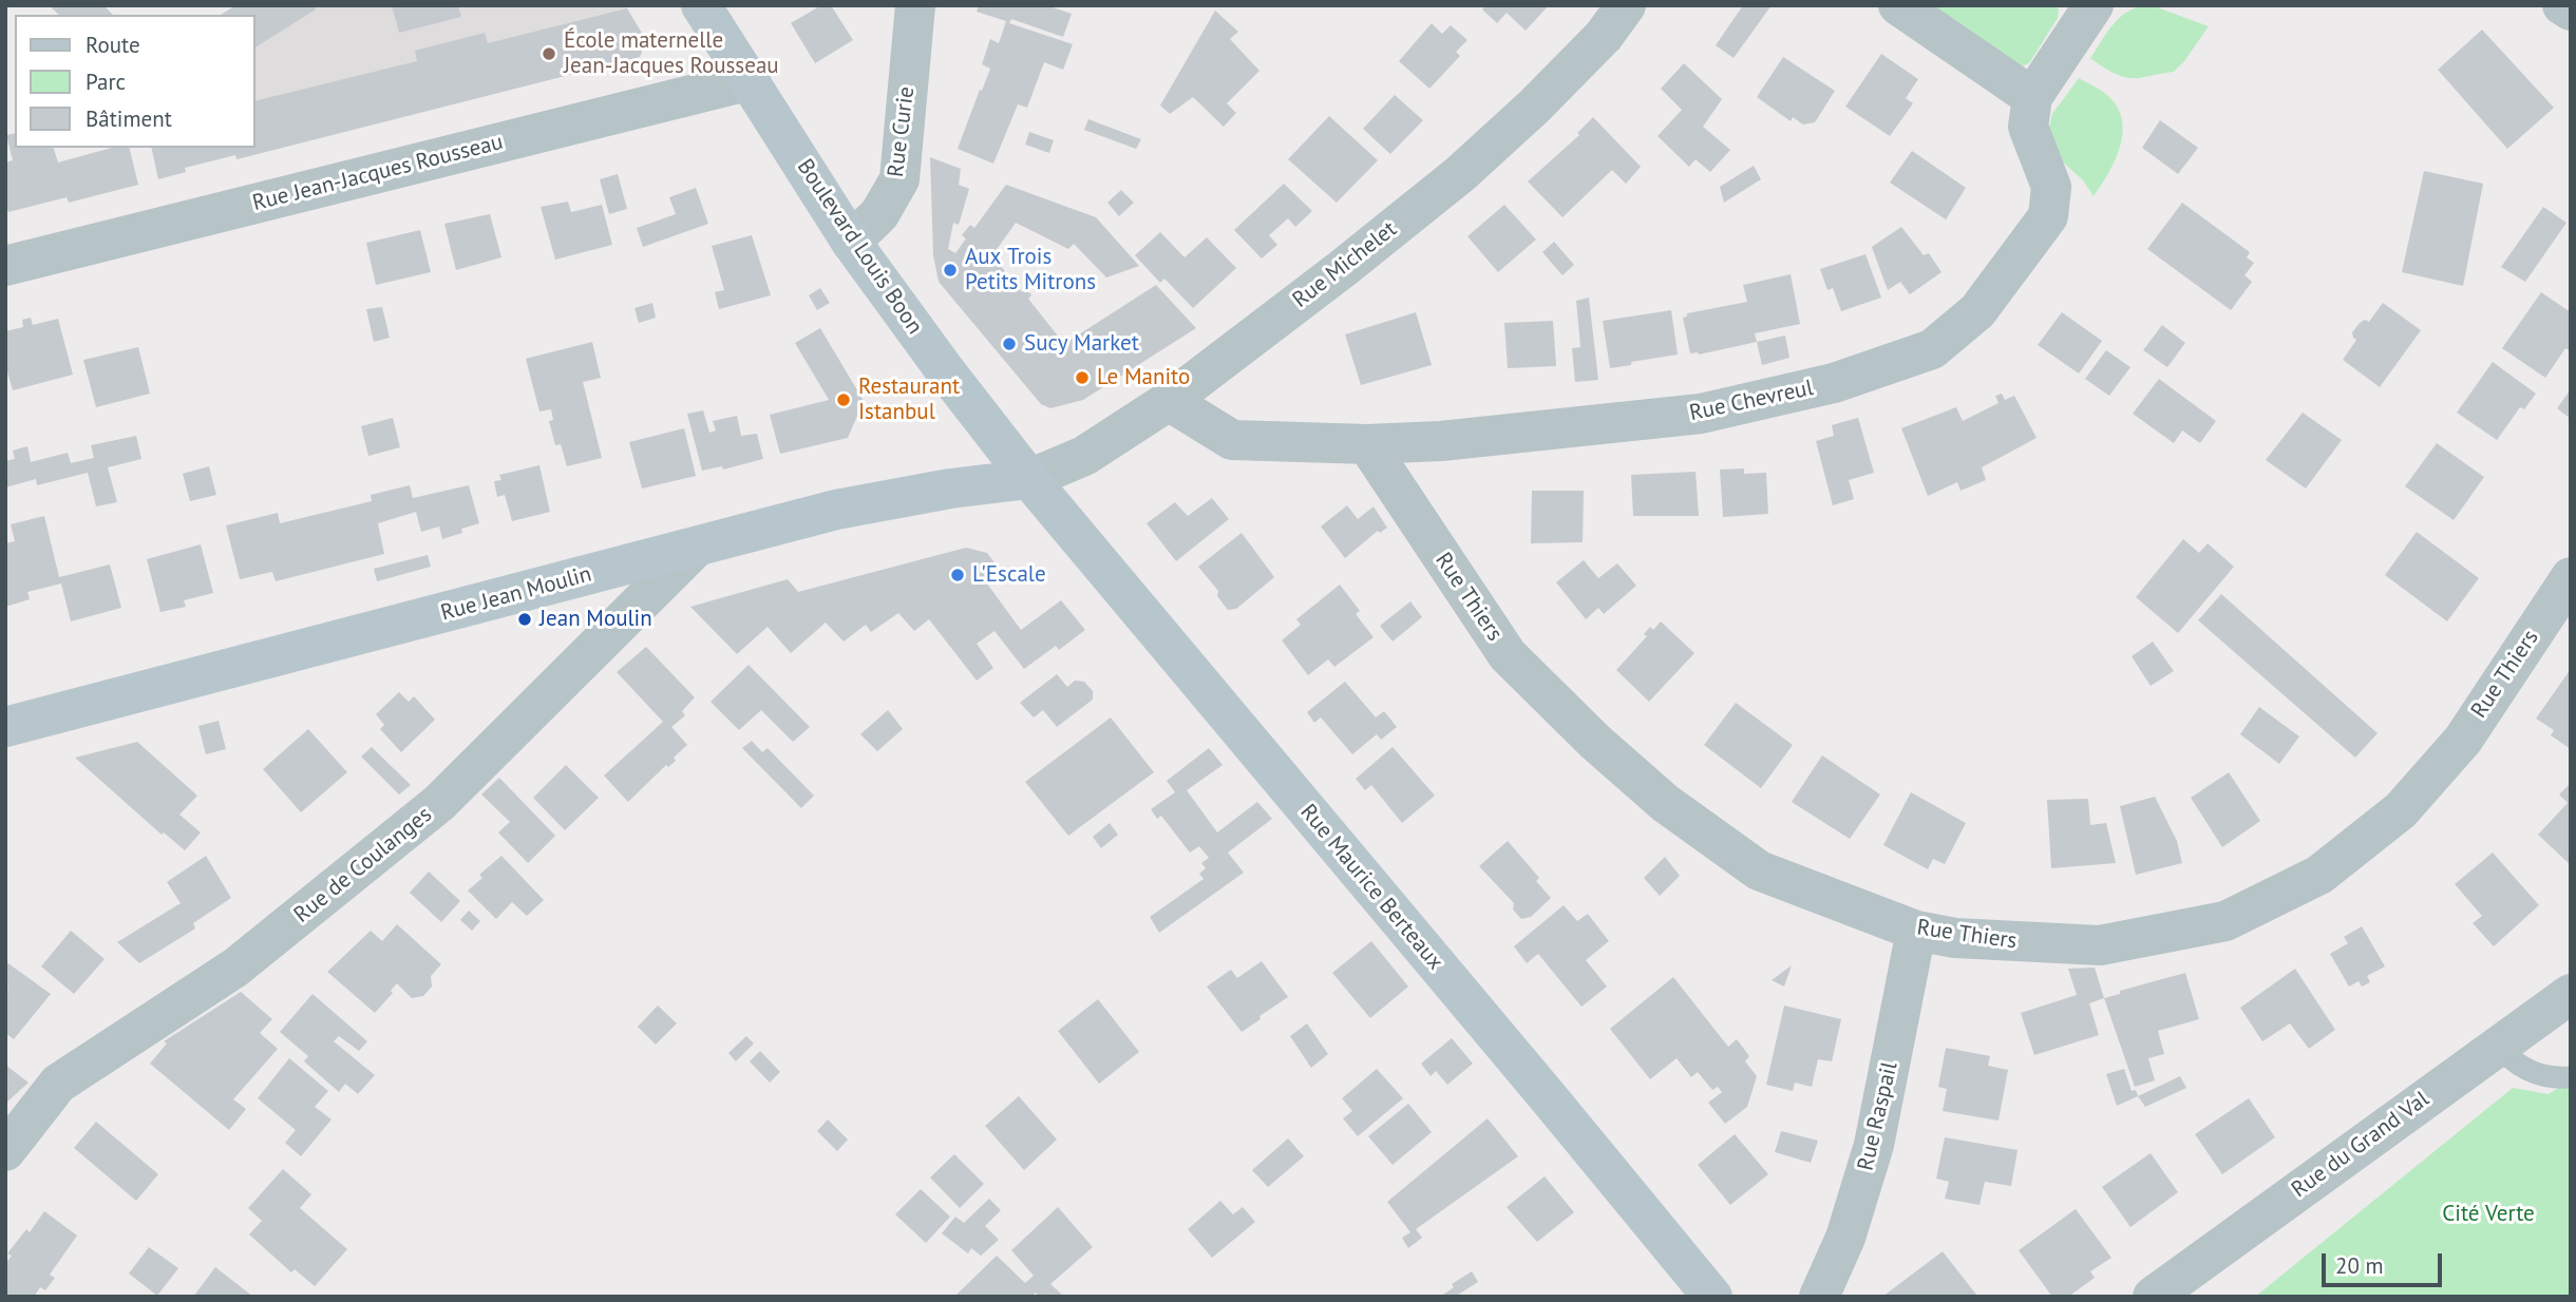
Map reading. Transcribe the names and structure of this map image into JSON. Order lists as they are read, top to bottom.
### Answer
{
  "streets": {
    "street": [
      "Rue Curie",
      "Rue Jean-Jacques Rousseau",
      "Boulevard Louis Boon",
      "Rue Michelet",
      "Rue Chevreul",
      "Rue Jean Moulin",
      "Rue Thiers",
      "Rue de Coulanges",
      "Rue Maurice Berteaux",
      "Rue Raspail",
      "Rue du Grand Val"
    ]
  },
  "crossings": [
    ["Rue Curie", "Boulevard Louis Boon"],
    ["Rue Jean-Jacques Rousseau", "Boulevard Louis Boon"],
    ["Boulevard Louis Boon", "Rue Michelet"],
    ["Boulevard Louis Boon", "Rue Jean Moulin"],
    ["Boulevard Louis Boon", "Rue Maurice Berteaux"],
    ["Rue Michelet", "Rue Chevreul"],
    ["Rue Michelet", "Rue Jean Moulin"],
    ["Rue Michelet", "Rue Maurice Berteaux"],
    ["Rue Chevreul", "Rue Thiers"],
    ["Rue Jean Moulin", "Rue de Coulanges"],
    ["Rue Jean Moulin", "Rue Maurice Berteaux"],
    ["Rue Thiers", "Rue Raspail"]
  ],
  "parks": ["Cité Verte"],
  "places": [
    "École maternelle Jean-Jacques Rousseau",
    "Aux Trois Petits Mitrons",
    "Sucy Market",
    "Le Manito",
    "Restaurant Istanbul",
    "L'Escale",
    "Jean Moulin"
  ],
  "legend": ["Route", "Parc", "Bâtiment"],
  "scale_bar": "20 m"
}
